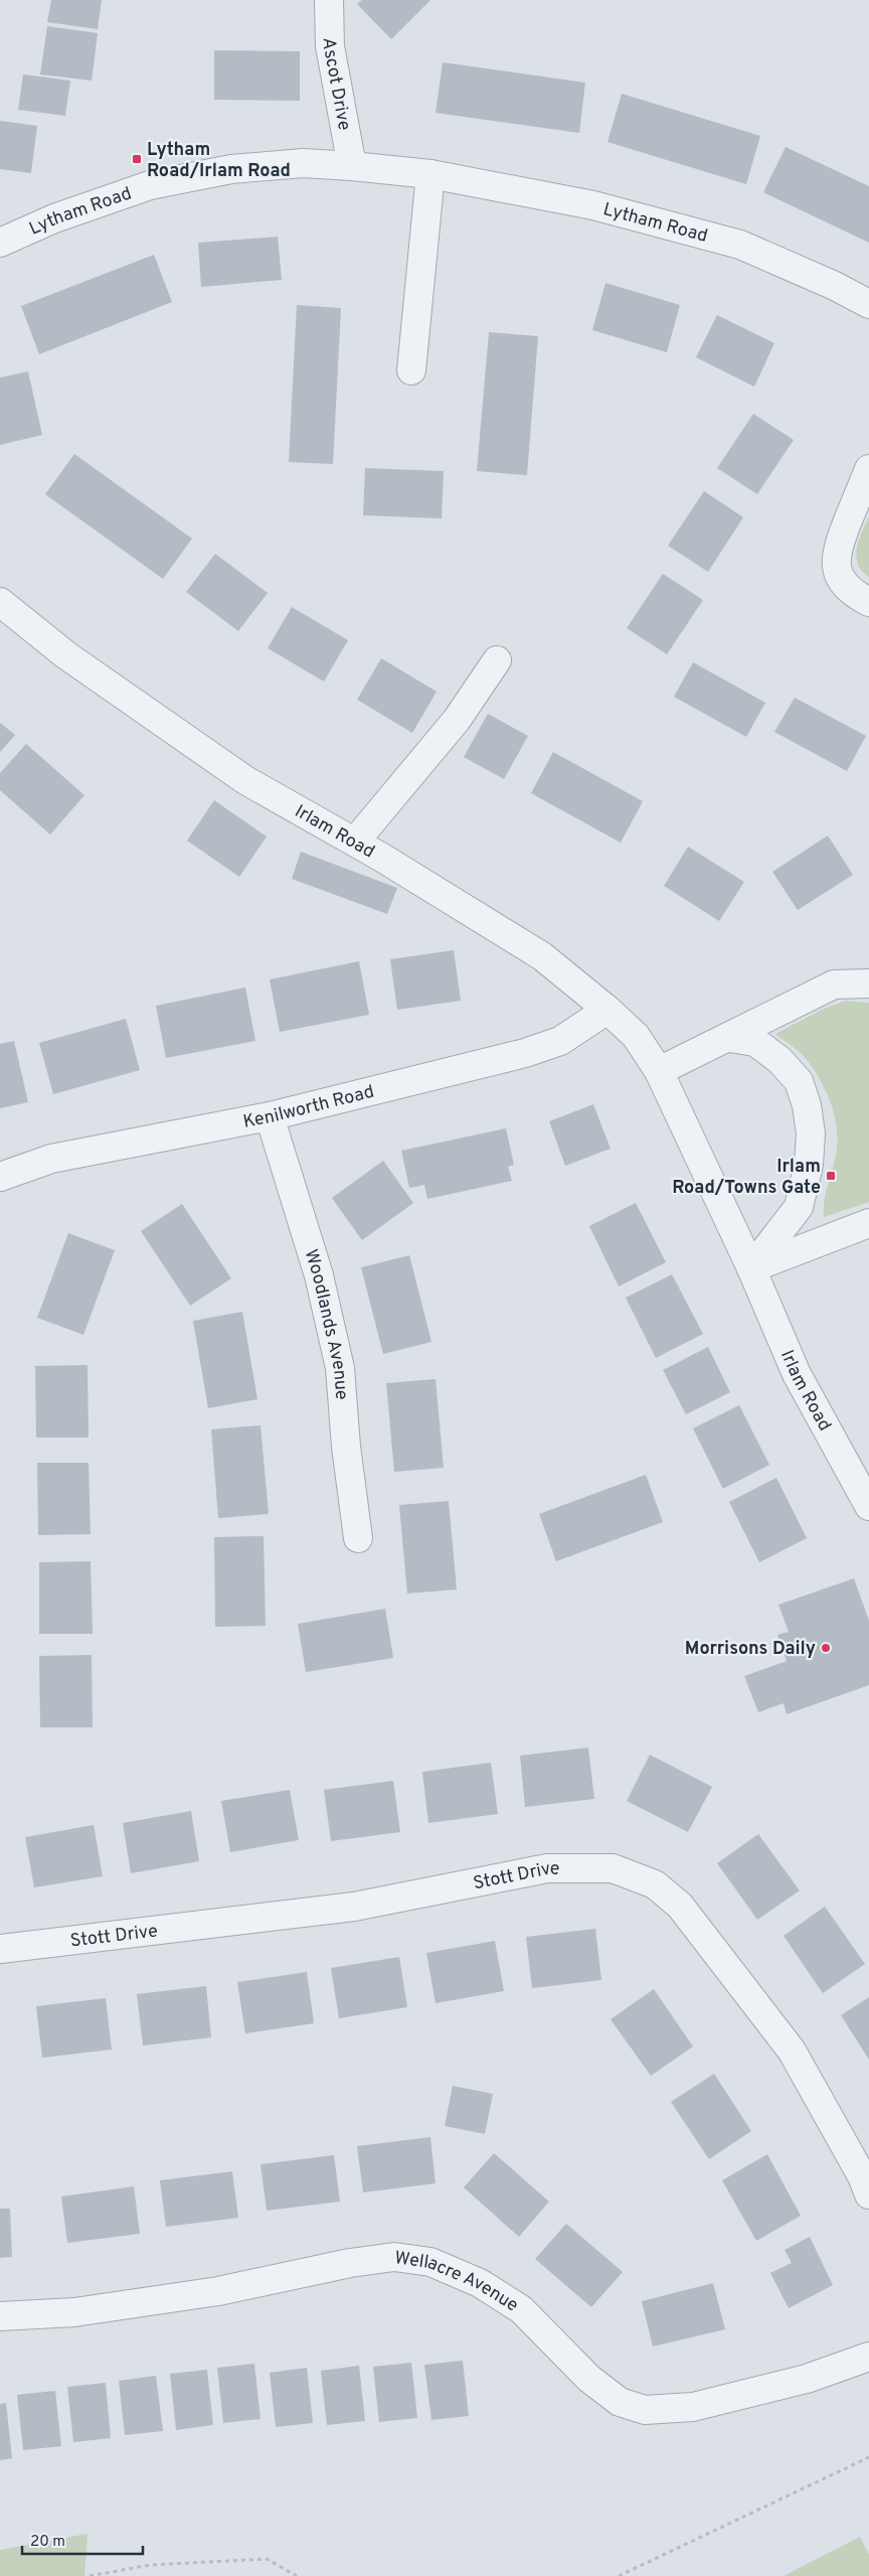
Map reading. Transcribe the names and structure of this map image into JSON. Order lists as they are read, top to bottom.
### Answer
{
  "streets": {
    "street": [
      "Ascot Drive",
      "Lytham Road",
      "Irlam Road",
      "Kenilworth Road",
      "Woodlands Avenue",
      "Stott Drive",
      "Wellacre Avenue"
    ]
  },
  "crossings": [
    ["Ascot Drive", "Lytham Road"],
    ["Irlam Road", "Kenilworth Road"],
    ["Kenilworth Road", "Woodlands Avenue"]
  ],
  "places": {
    "transit": ["Lytham Road/Irlam Road", "Irlam Road/Towns Gate"],
    "other": ["Morrisons Daily"]
  },
  "scale_bar": "20 m"
}
